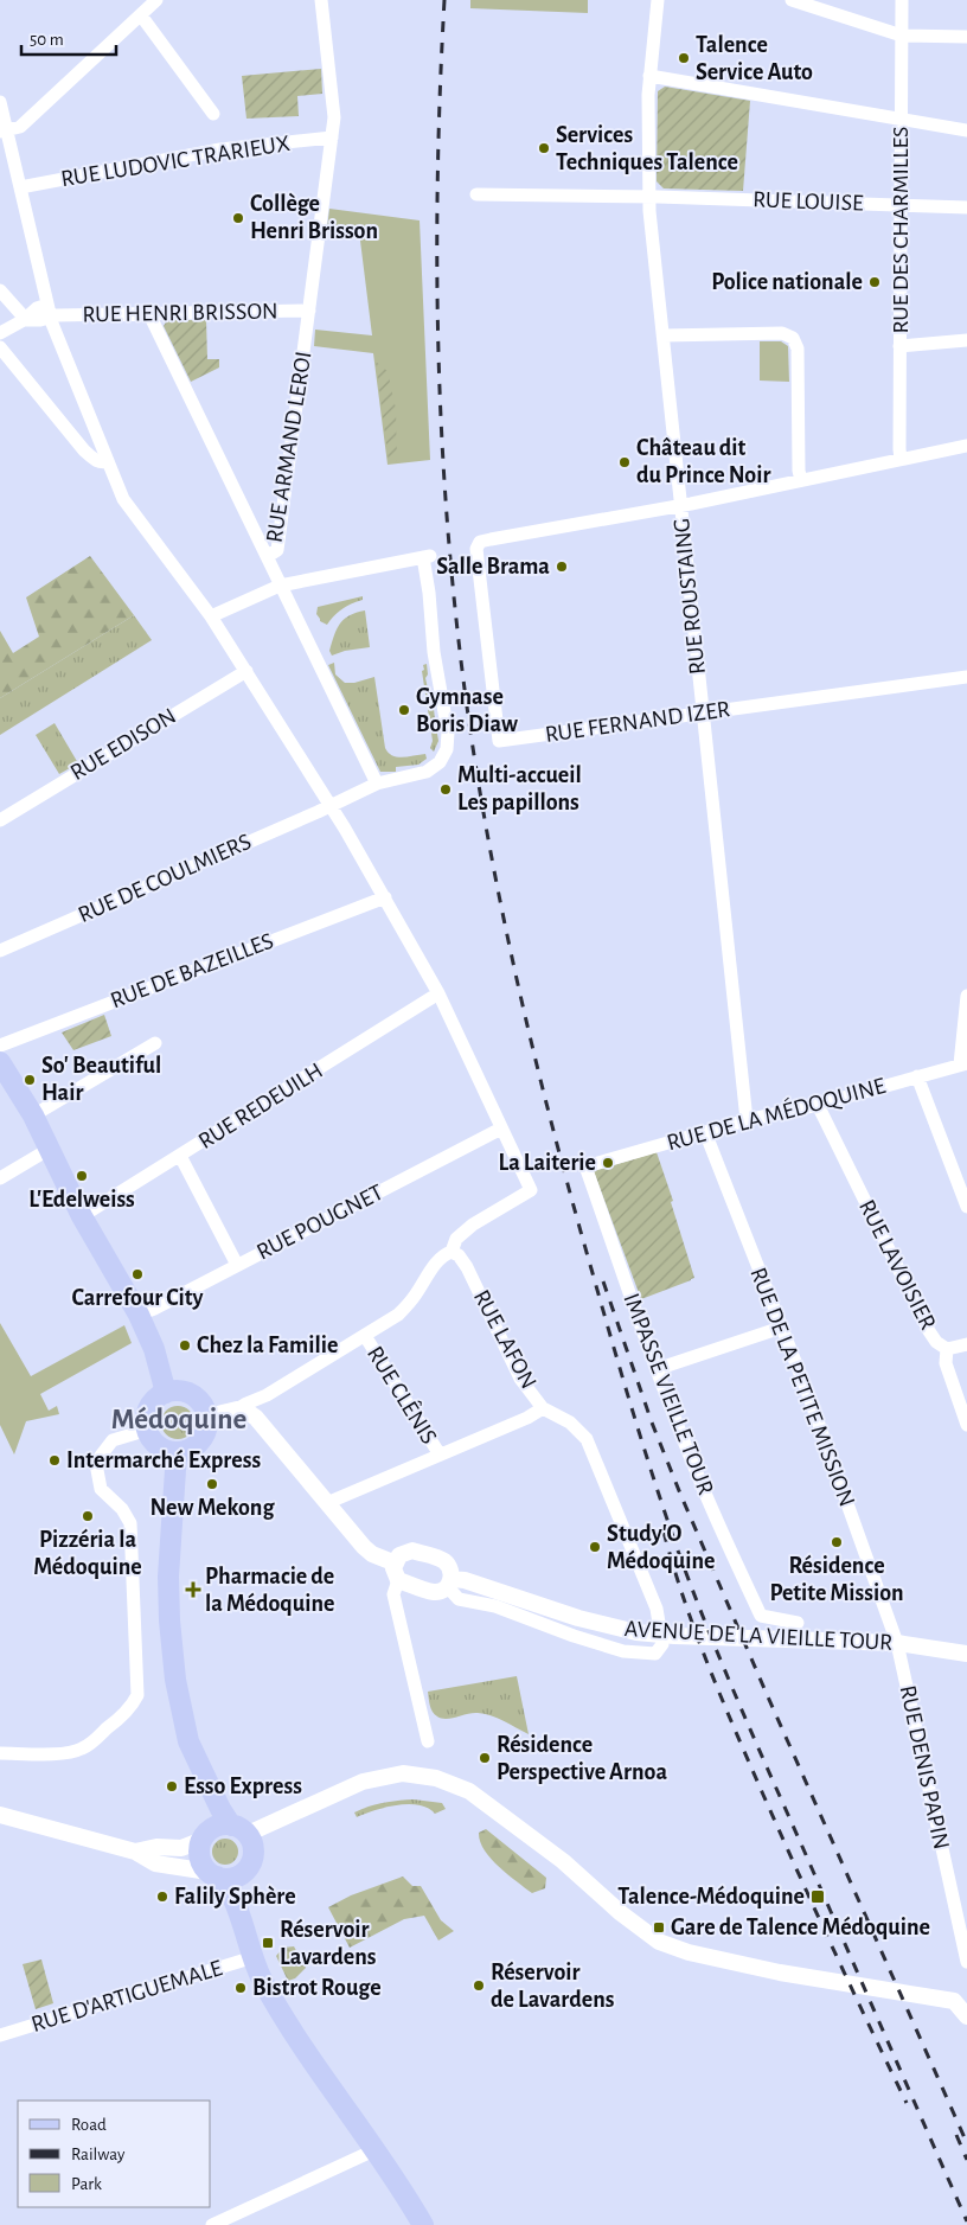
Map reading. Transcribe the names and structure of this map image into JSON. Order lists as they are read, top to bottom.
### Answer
{
  "streets": {
    "street": [
      "RUE LUDOVIC TRARIEUX",
      "RUE LOUISE",
      "RUE DES CHARMILLES",
      "RUE HENRI BRISSON",
      "RUE ARMAND LEROI",
      "RUE ROUSTAING",
      "RUE FERNAND IZER",
      "RUE EDISON",
      "RUE DE COULMIERS",
      "RUE DE BAZEILLES",
      "RUE REDEUILH",
      "RUE DE LA MÉDOQUINE",
      "RUE POUGNET",
      "RUE LAVOISIER",
      "RUE LAFON",
      "RUE DE LA PETITE MISSION",
      "IMPASSE VIEILLE TOUR",
      "RUE CLÊNIS",
      "AVENUE DE LA VIEILLE TOUR",
      "RUE DENIS PAPIN",
      "RUE D'ARTIGUEMALE"
    ]
  },
  "crossings": [
    ["RUE LUDOVIC TRARIEUX", "RUE ARMAND LEROI"],
    ["RUE LOUISE", "RUE DES CHARMILLES"],
    ["RUE LOUISE", "RUE ROUSTAING"],
    ["RUE HENRI BRISSON", "RUE ARMAND LEROI"],
    ["RUE ROUSTAING", "RUE FERNAND IZER"],
    ["RUE ROUSTAING", "RUE DE LA MÉDOQUINE"],
    ["RUE DE LA MÉDOQUINE", "RUE LAVOISIER"],
    ["RUE DE LA MÉDOQUINE", "RUE DE LA PETITE MISSION"],
    ["RUE DE LA MÉDOQUINE", "IMPASSE VIEILLE TOUR"],
    ["RUE LAFON", "AVENUE DE LA VIEILLE TOUR"],
    ["RUE DE LA PETITE MISSION", "AVENUE DE LA VIEILLE TOUR"],
    ["RUE DE LA PETITE MISSION", "RUE DENIS PAPIN"],
    ["AVENUE DE LA VIEILLE TOUR", "RUE DENIS PAPIN"]
  ],
  "districts": ["Médoquine"],
  "places": {
    "other": [
      "Talence Service Auto",
      "Services Techniques Talence",
      "Collège Henri Brisson",
      "Police nationale",
      "Château dit du Prince Noir",
      "Salle Brama",
      "Gymnase Boris Diaw",
      "Multi-accueil Les papillons",
      "So' Beautiful Hair",
      "La Laiterie",
      "L'Edelweiss",
      "Carrefour City",
      "Chez la Familie",
      "Intermarché Express",
      "New Mekong",
      "Pizzéria la Médoquine",
      "Résidence Petite Mission",
      "Study'O Médoquine",
      "Résidence Perspective Arnoa",
      "Esso Express",
      "Falily Sphère",
      "Réservoir de Lavardens",
      "Bistrot Rouge"
    ],
    "health": ["Pharmacie de la Médoquine"],
    "transit": ["Talence-Médoquine", "Gare de Talence Médoquine", "Réservoir Lavardens"]
  },
  "legend": ["Road", "Railway", "Park"],
  "scale_bar": "50 m"
}
